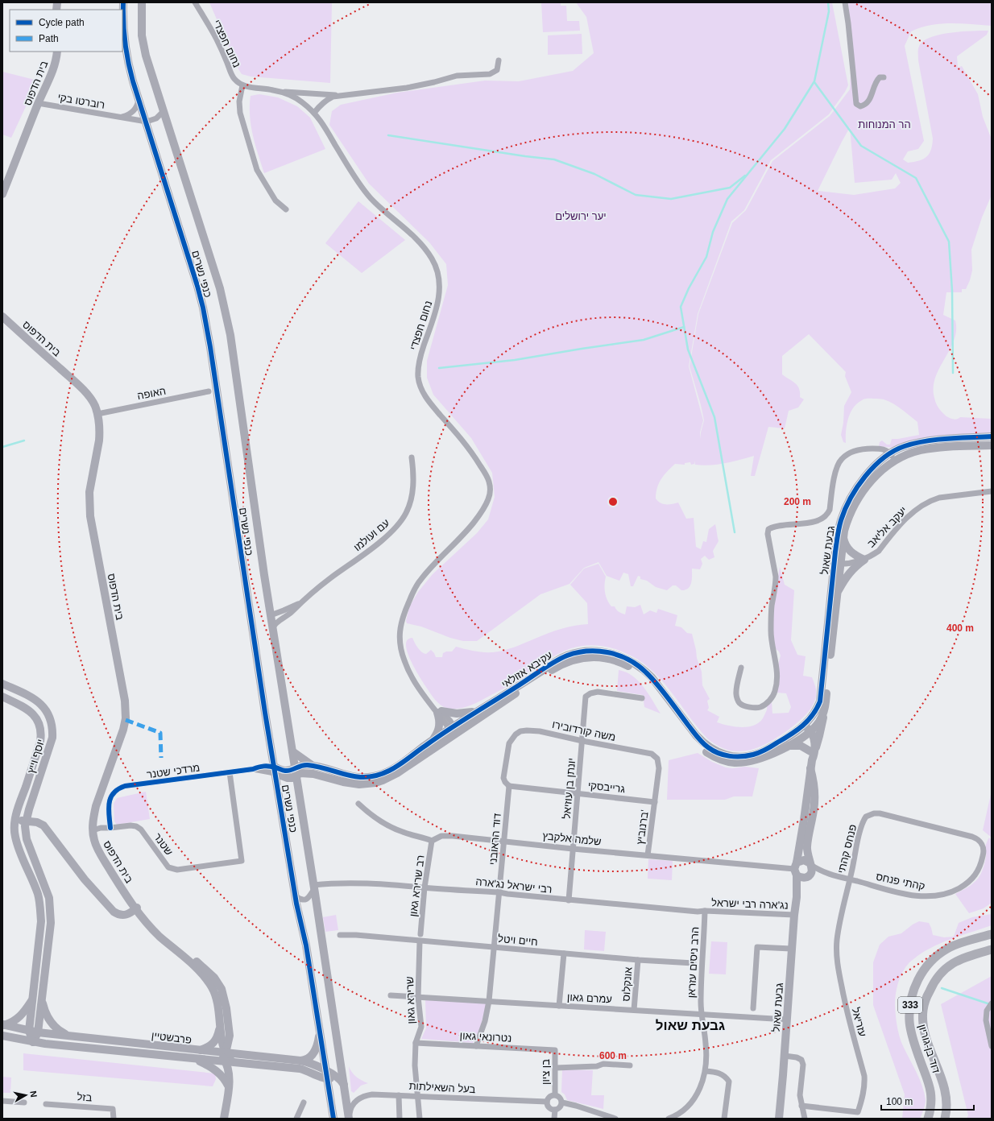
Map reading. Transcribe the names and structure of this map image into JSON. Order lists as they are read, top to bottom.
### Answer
{
  "streets": {
    "main road": ["333", "דוד בן-גוריון"],
    "street": [
      "נחום חפצדי",
      "בית הדפוס",
      "רוברטו בקי",
      "כנפי נשרים",
      "האופה",
      "יעקב אליאב",
      "עם ועולמו",
      "גבעת שאול",
      "עקיבא אזולאי",
      "משה קורדובירו",
      "יוסף וייץ",
      "מרדכי שטנר",
      "גרייבסקי",
      "יונתן בן עוזיאל",
      "ברנוביץ'",
      "שלמה אלקבץ",
      "דוד הראובני",
      "שטנר",
      "פנחס קהתי",
      "קהתי פנחס",
      "רבי ישראל נג'ארה",
      "רב שרירא גאון",
      "נג'ארה רבי ישראל",
      "חיים ויטל",
      "הרב ניסים עזראן",
      "אונקלוס",
      "עמרם גאון",
      "שרירא גאון",
      "עזריאל",
      "נטרונאי גאון",
      "פרבשטיין",
      "בן ציון",
      "בעל השאילתות",
      "בזל"
    ]
  },
  "crossings": [
    ["נחום חפצדי", "עקיבא אזולאי"],
    ["בית הדפוס", "רוברטו בקי"],
    ["בית הדפוס", "האופה"],
    ["בית הדפוס", "פרבשטיין"],
    ["רוברטו בקי", "כנפי נשרים"],
    ["כנפי נשרים", "עם ועולמו"],
    ["כנפי נשרים", "עקיבא אזולאי"],
    ["כנפי נשרים", "מרדכי שטנר"],
    ["כנפי נשרים", "רבי ישראל נג'ארה"],
    ["כנפי נשרים", "פרבשטיין"],
    ["כנפי נשרים", "בעל השאילתות"],
    ["יעקב אליאב", "גבעת שאול"],
    ["גבעת שאול", "עקיבא אזולאי"],
    ["גבעת שאול", "שלמה אלקבץ"],
    ["גבעת שאול", "פנחס קהתי"],
    ["גבעת שאול", "נג'ארה רבי ישראל"],
    ["גבעת שאול", "עמרם גאון"],
    ["עקיבא אזולאי", "מרדכי שטנר"],
    ["משה קורדובירו", "גרייבסקי"],
    ["משה קורדובירו", "יונתן בן עוזיאל"],
    ["משה קורדובירו", "ברנוביץ'"],
    ["משה קורדובירו", "דוד הראובני"],
    ["יוסף וייץ", "פרבשטיין"],
    ["מרדכי שטנר", "שטנר"],
    ["גרייבסקי", "יונתן בן עוזיאל"],
    ["גרייבסקי", "ברנוביץ'"],
    ["גרייבסקי", "דוד הראובני"],
    ["יונתן בן עוזיאל", "שלמה אלקבץ"],
    ["יונתן בן עוזיאל", "רבי ישראל נג'ארה"],
    ["ברנוביץ'", "שלמה אלקבץ"],
    ["שלמה אלקבץ", "דוד הראובני"],
    ["שלמה אלקבץ", "פנחס קהתי"],
    ["שלמה אלקבץ", "רב שרירא גאון"],
    ["דוד הראובני", "רבי ישראל נג'ארה"],
    ["דוד הראובני", "חיים ויטל"],
    ["דוד הראובני", "עמרם גאון"],
    ["דוד הראובני", "נטרונאי גאון"],
    ["פנחס קהתי", "קהתי פנחס"],
    ["פנחס קהתי", "עזריאל"],
    ["קהתי פנחס", "עזריאל"],
    ["רבי ישראל נג'ארה", "רב שרירא גאון"],
    ["רבי ישראל נג'ארה", "נג'ארה רבי ישראל"],
    ["רבי ישראל נג'ארה", "הרב ניסים עזראן"],
    ["נג'ארה רבי ישראל", "הרב ניסים עזראן"],
    ["חיים ויטל", "אונקלוס"],
    ["חיים ויטל", "שרירא גאון"],
    ["הרב ניסים עזראן", "עמרם גאון"],
    ["אונקלוס", "עמרם גאון"],
    ["עמרם גאון", "שרירא גאון"],
    ["שרירא גאון", "נטרונאי גאון"],
    ["שרירא גאון", "בעל השאילתות"],
    ["נטרונאי גאון", "בן ציון"],
    ["בן ציון", "בעל השאילתות"]
  ],
  "districts": ["גבעת שאול"],
  "parks": ["הר המנוחות", "יער ירושלים"],
  "legend": ["Cycle path", "Path"],
  "scale_bar": "100 m",
  "north": "right",
  "rings": ["200 m", "400 m", "600 m"]
}
